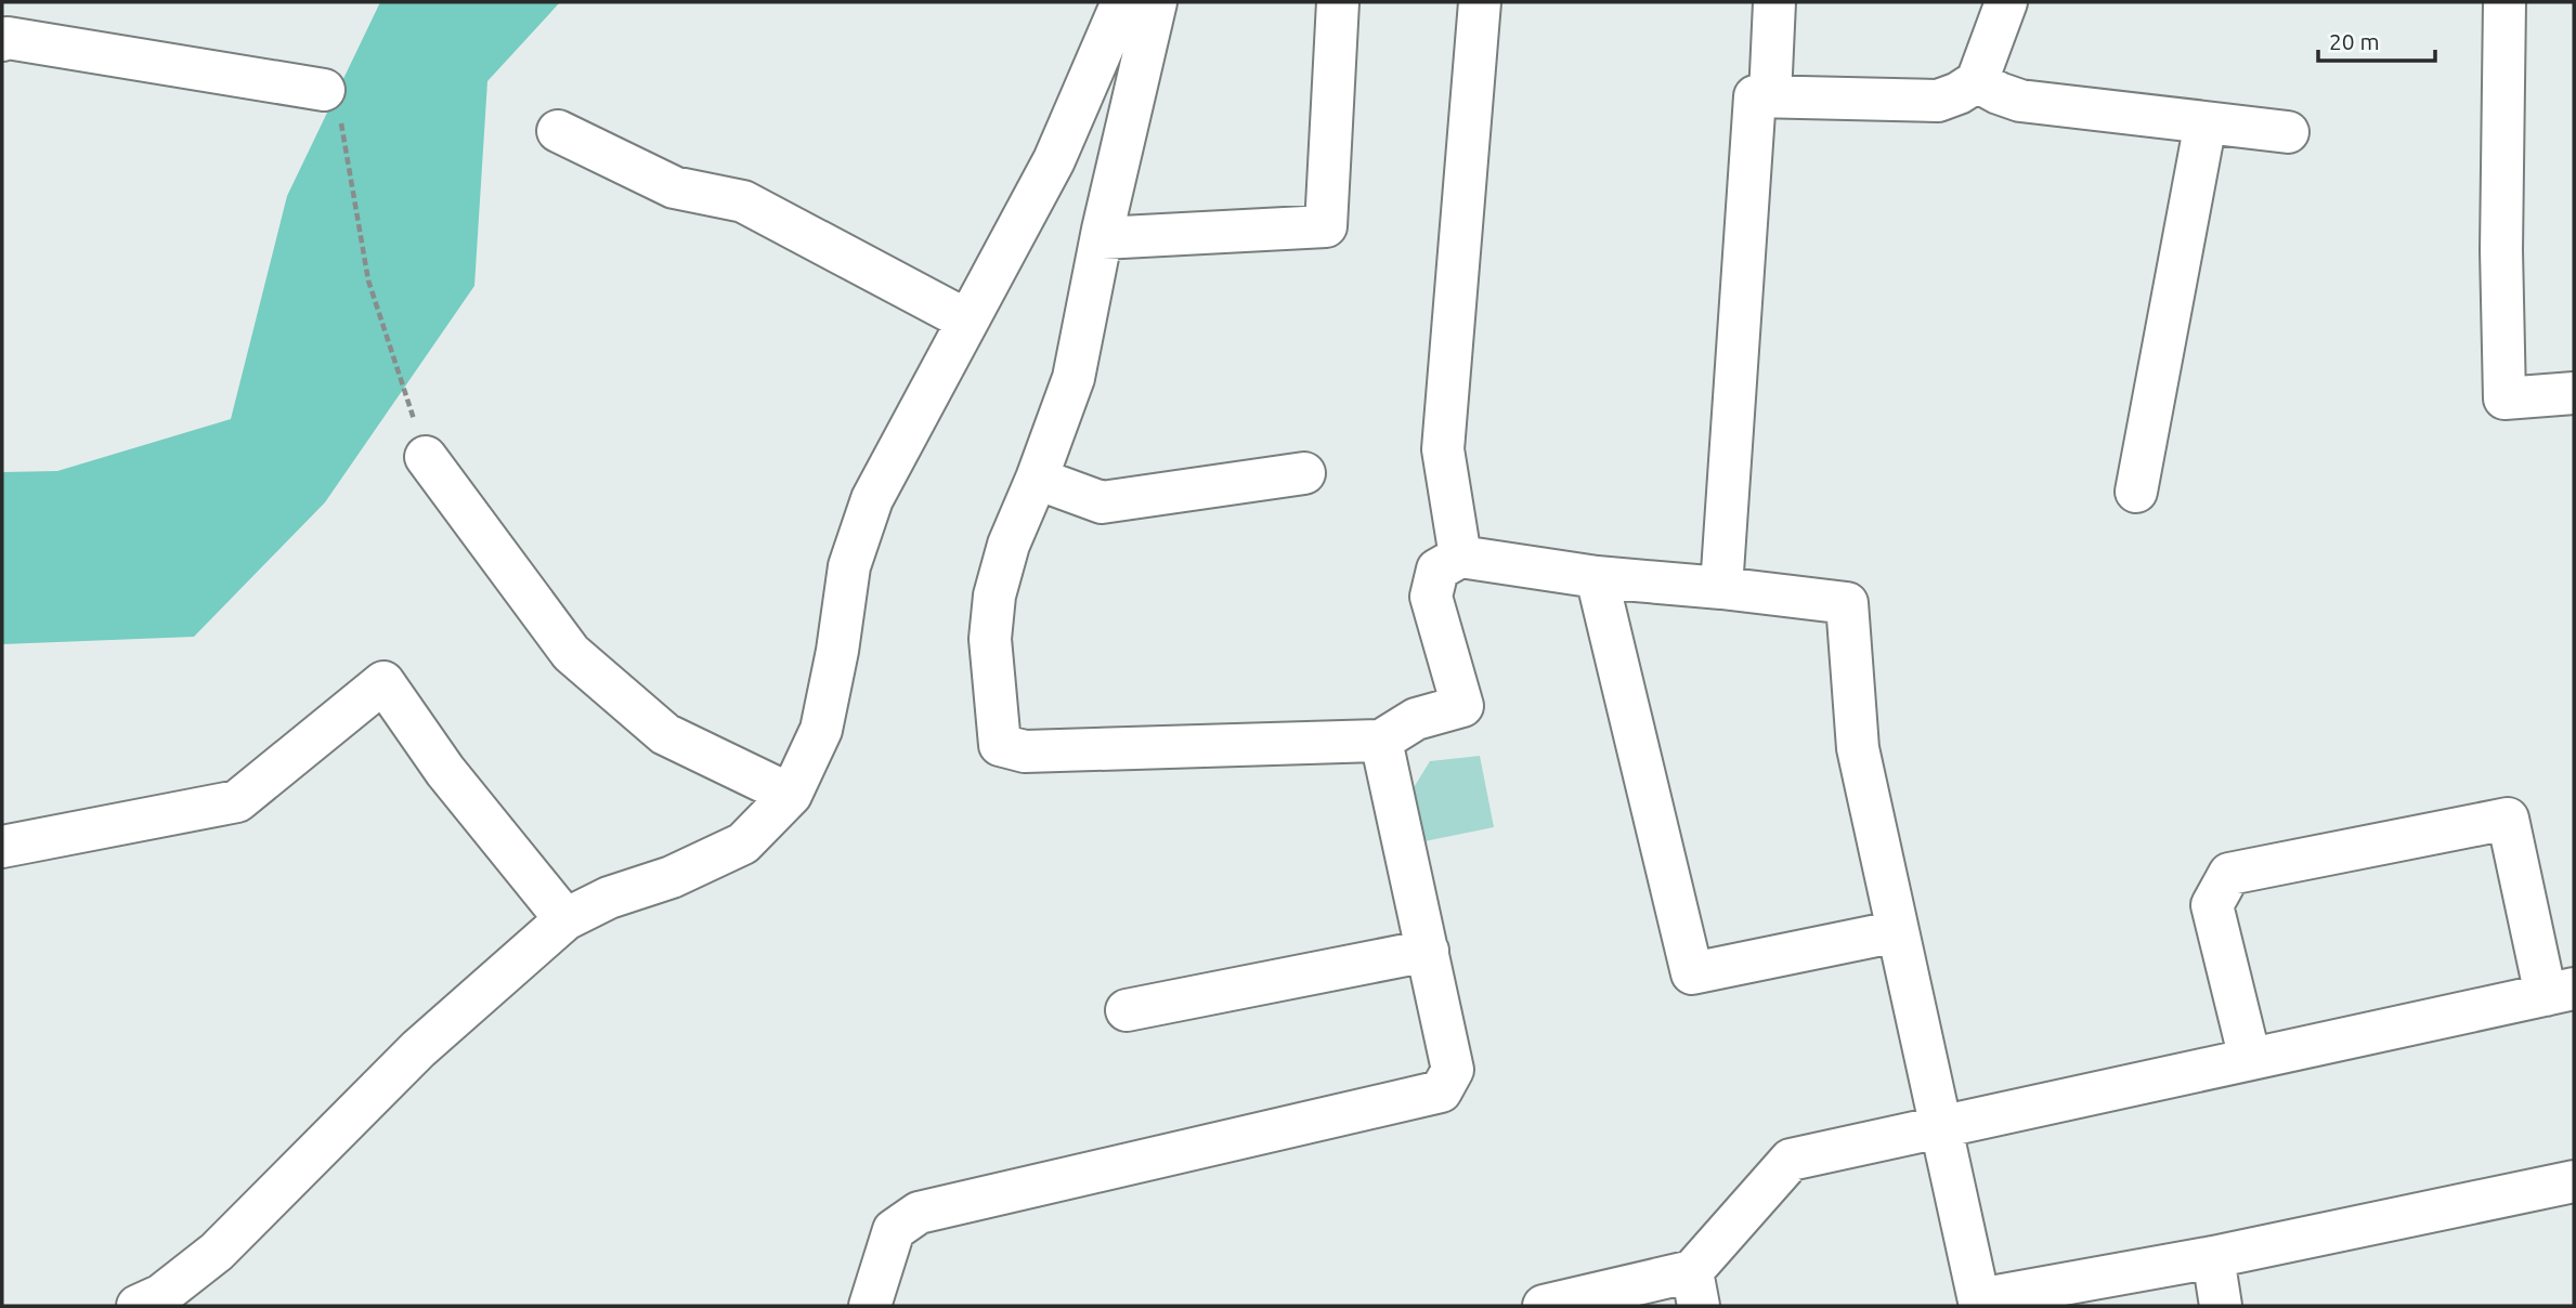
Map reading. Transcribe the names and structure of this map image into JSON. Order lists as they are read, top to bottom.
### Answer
{
  "scale_bar": "20 m"
}
